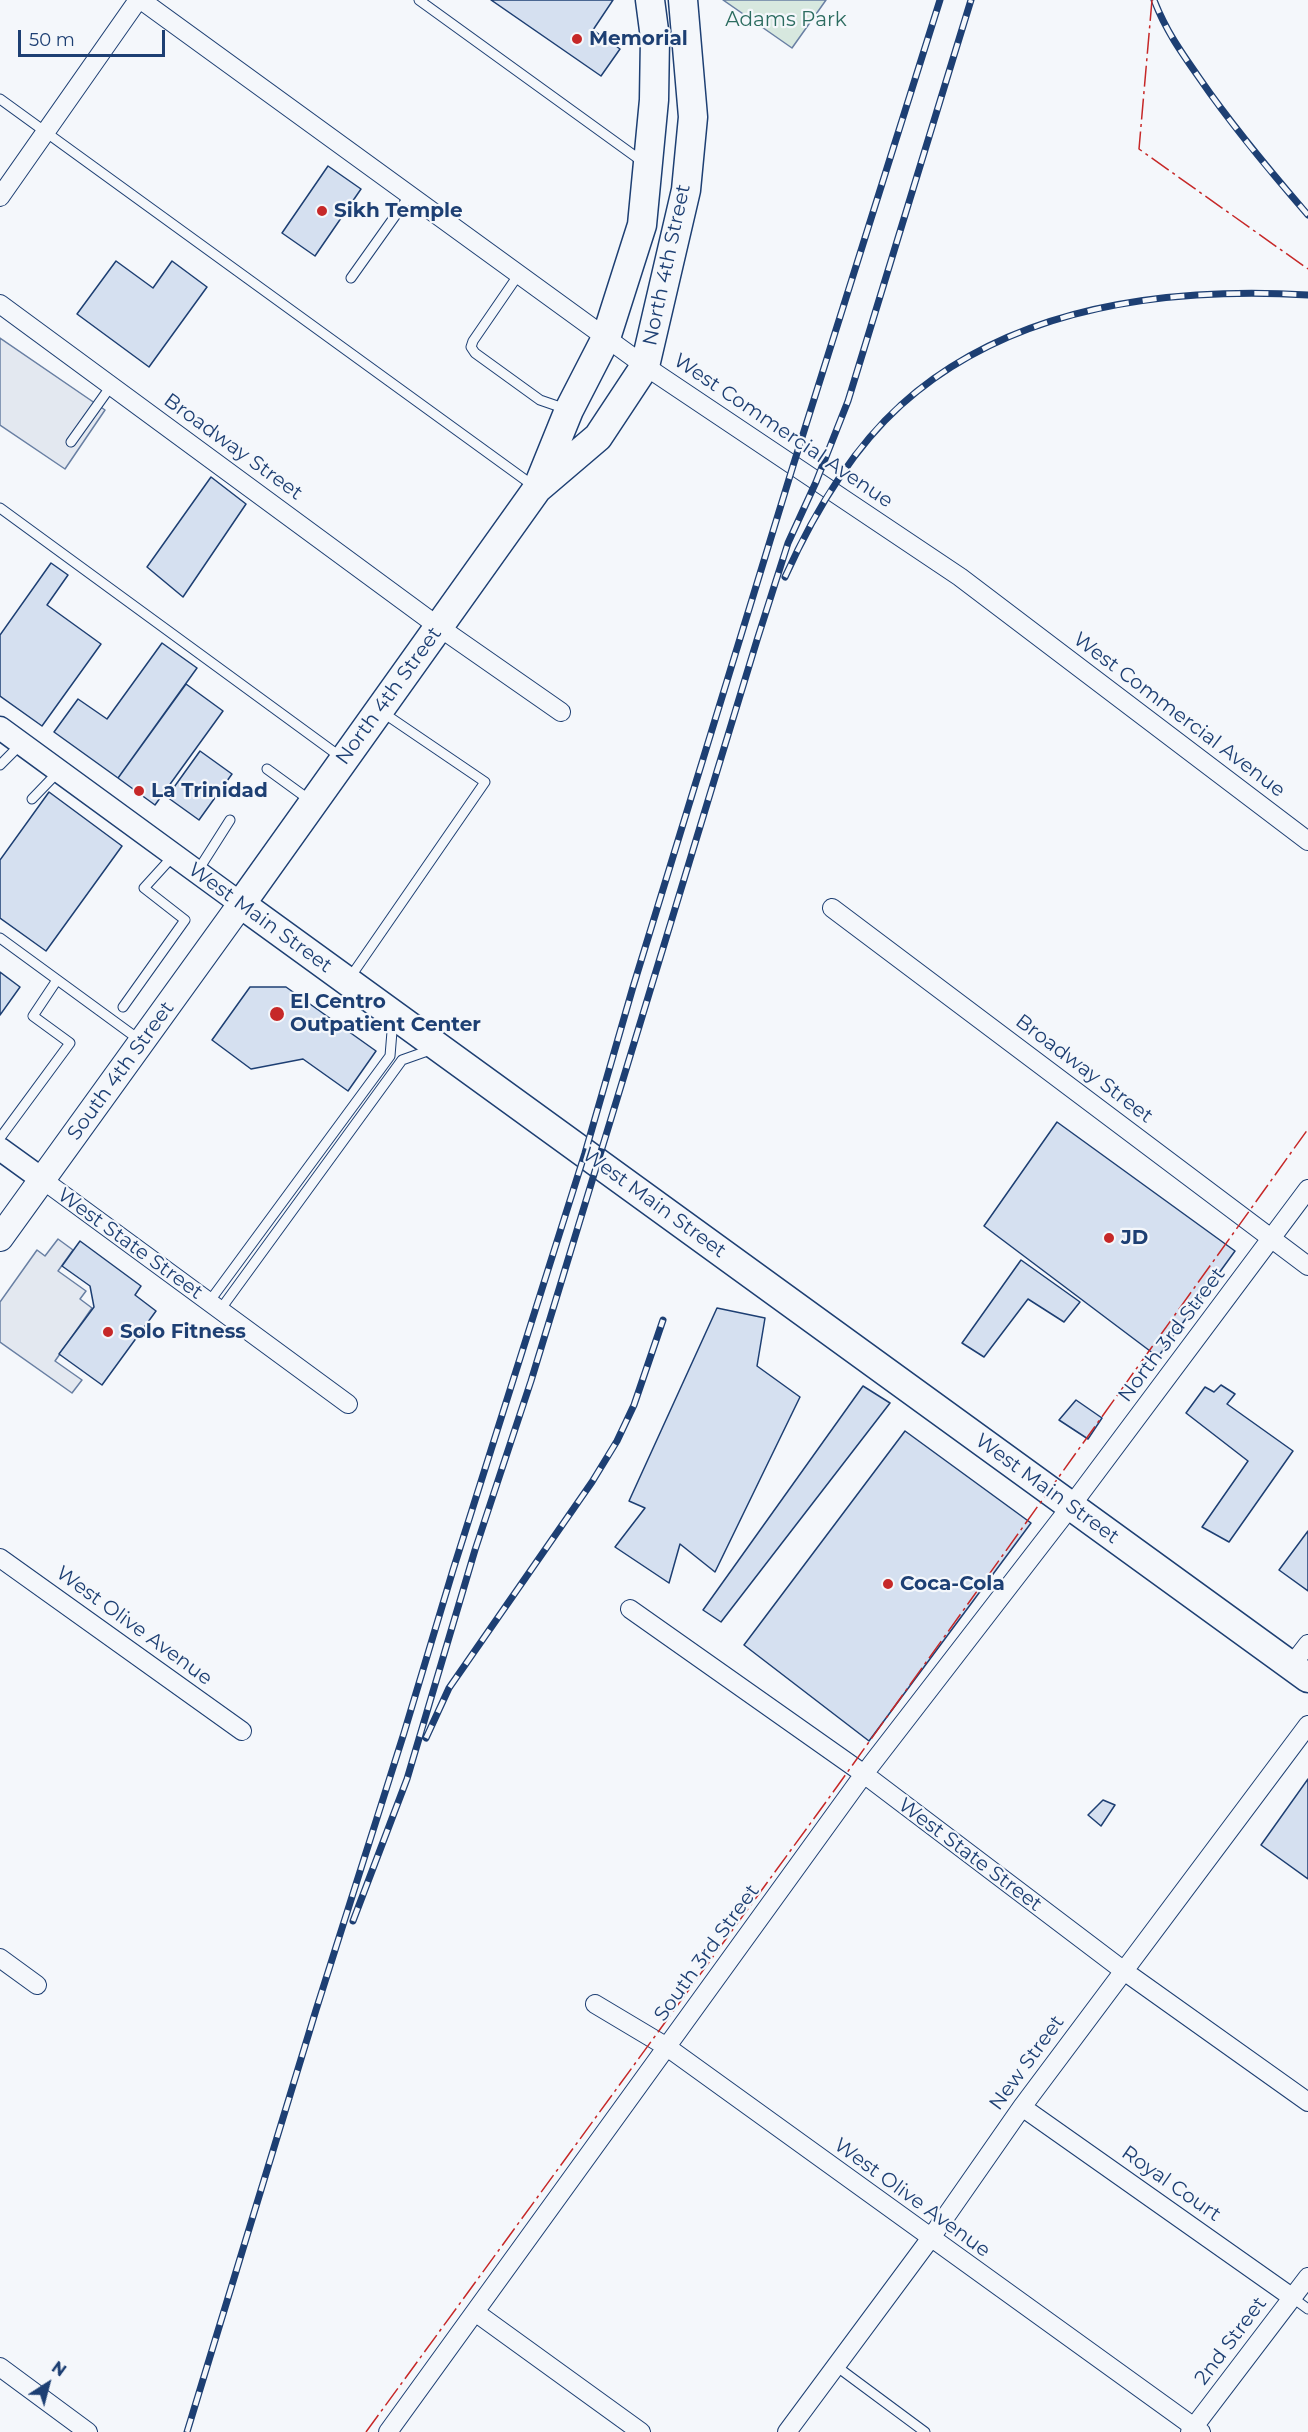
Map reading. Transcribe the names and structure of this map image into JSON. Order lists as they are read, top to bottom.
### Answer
{
  "streets": {
    "main road": ["North 4th Street", "West Main Street", "South 4th Street"],
    "street": [
      "West Commercial Avenue",
      "Broadway Street",
      "West State Street",
      "North 3rd Street",
      "West Olive Avenue",
      "South 3rd Street",
      "New Street",
      "Royal Court",
      "2nd Street"
    ]
  },
  "crossings": [
    ["North 4th Street", "West Commercial Avenue"],
    ["North 4th Street", "Broadway Street"],
    ["North 4th Street", "West Main Street"],
    ["North 4th Street", "South 4th Street"],
    ["Broadway Street", "North 3rd Street"],
    ["West Main Street", "South 4th Street"],
    ["West Main Street", "North 3rd Street"],
    ["West Main Street", "South 3rd Street"],
    ["South 4th Street", "West State Street"],
    ["West State Street", "South 3rd Street"],
    ["West State Street", "New Street"],
    ["North 3rd Street", "South 3rd Street"],
    ["West Olive Avenue", "South 3rd Street"],
    ["West Olive Avenue", "New Street"],
    ["West Olive Avenue", "2nd Street"],
    ["New Street", "Royal Court"],
    ["Royal Court", "2nd Street"]
  ],
  "parks": ["Adams Park"],
  "places": [
    "Memorial",
    "Sikh Temple",
    "La Trinidad",
    "El Centro Outpatient Center",
    "JD",
    "Solo Fitness",
    "Coca-Cola"
  ],
  "scale_bar": "50 m",
  "north": "top right"
}
